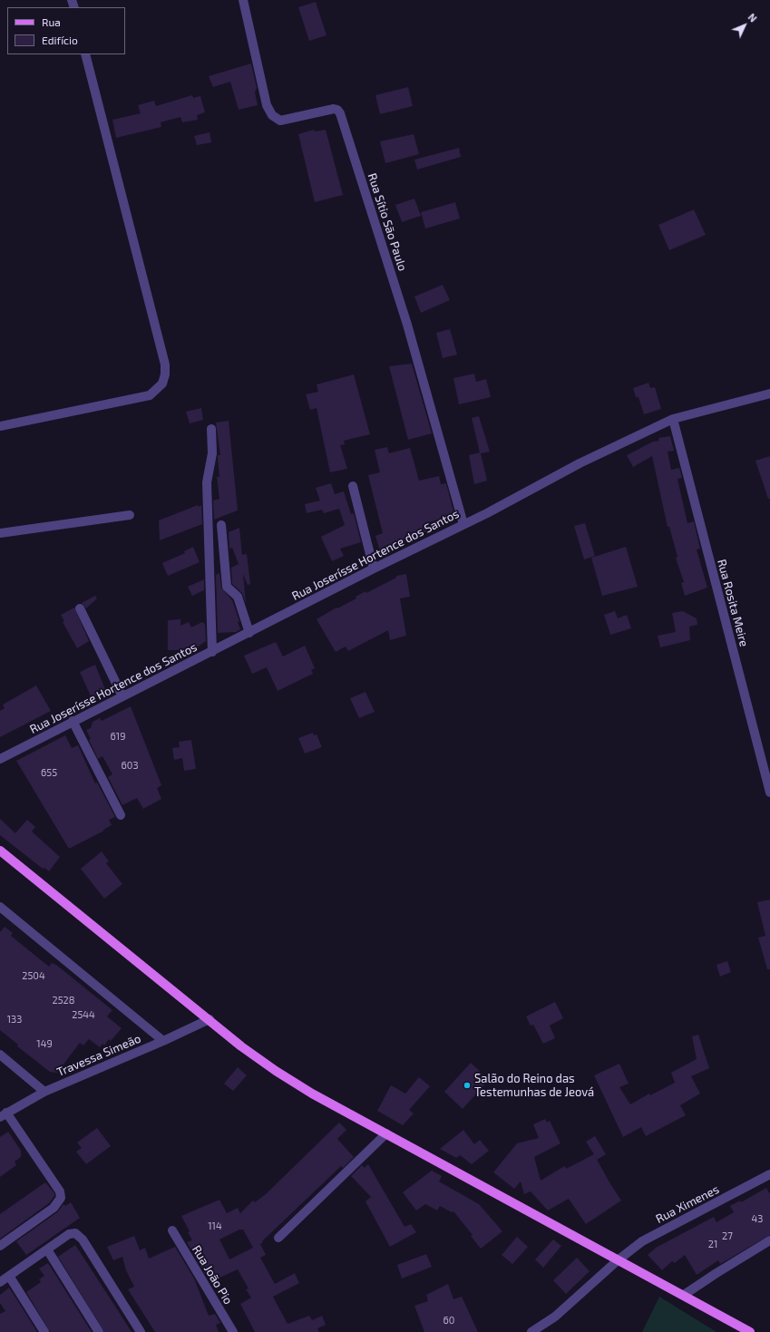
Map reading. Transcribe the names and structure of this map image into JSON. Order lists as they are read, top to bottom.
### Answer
{
  "streets": {
    "street": [
      "Rua Sítio São Paulo",
      "Rua Joserísse Hortence dos Santos",
      "Rua Rosita Meire",
      "Travessa Simeão",
      "Rua Ximenes",
      "Rua João Pio"
    ]
  },
  "crossings": [
    ["Rua Sítio São Paulo", "Rua Joserísse Hortence dos Santos"],
    ["Rua Joserísse Hortence dos Santos", "Rua Rosita Meire"]
  ],
  "places": ["Salão do Reino das Testemunhas de Jeová"],
  "house_numbers": [
    "619",
    "603",
    "655",
    "2504",
    "2528",
    "2544",
    "133",
    "149",
    "43",
    "114",
    "27",
    "21",
    "60"
  ],
  "legend": ["Rua", "Edifício"],
  "north": "top right"
}
